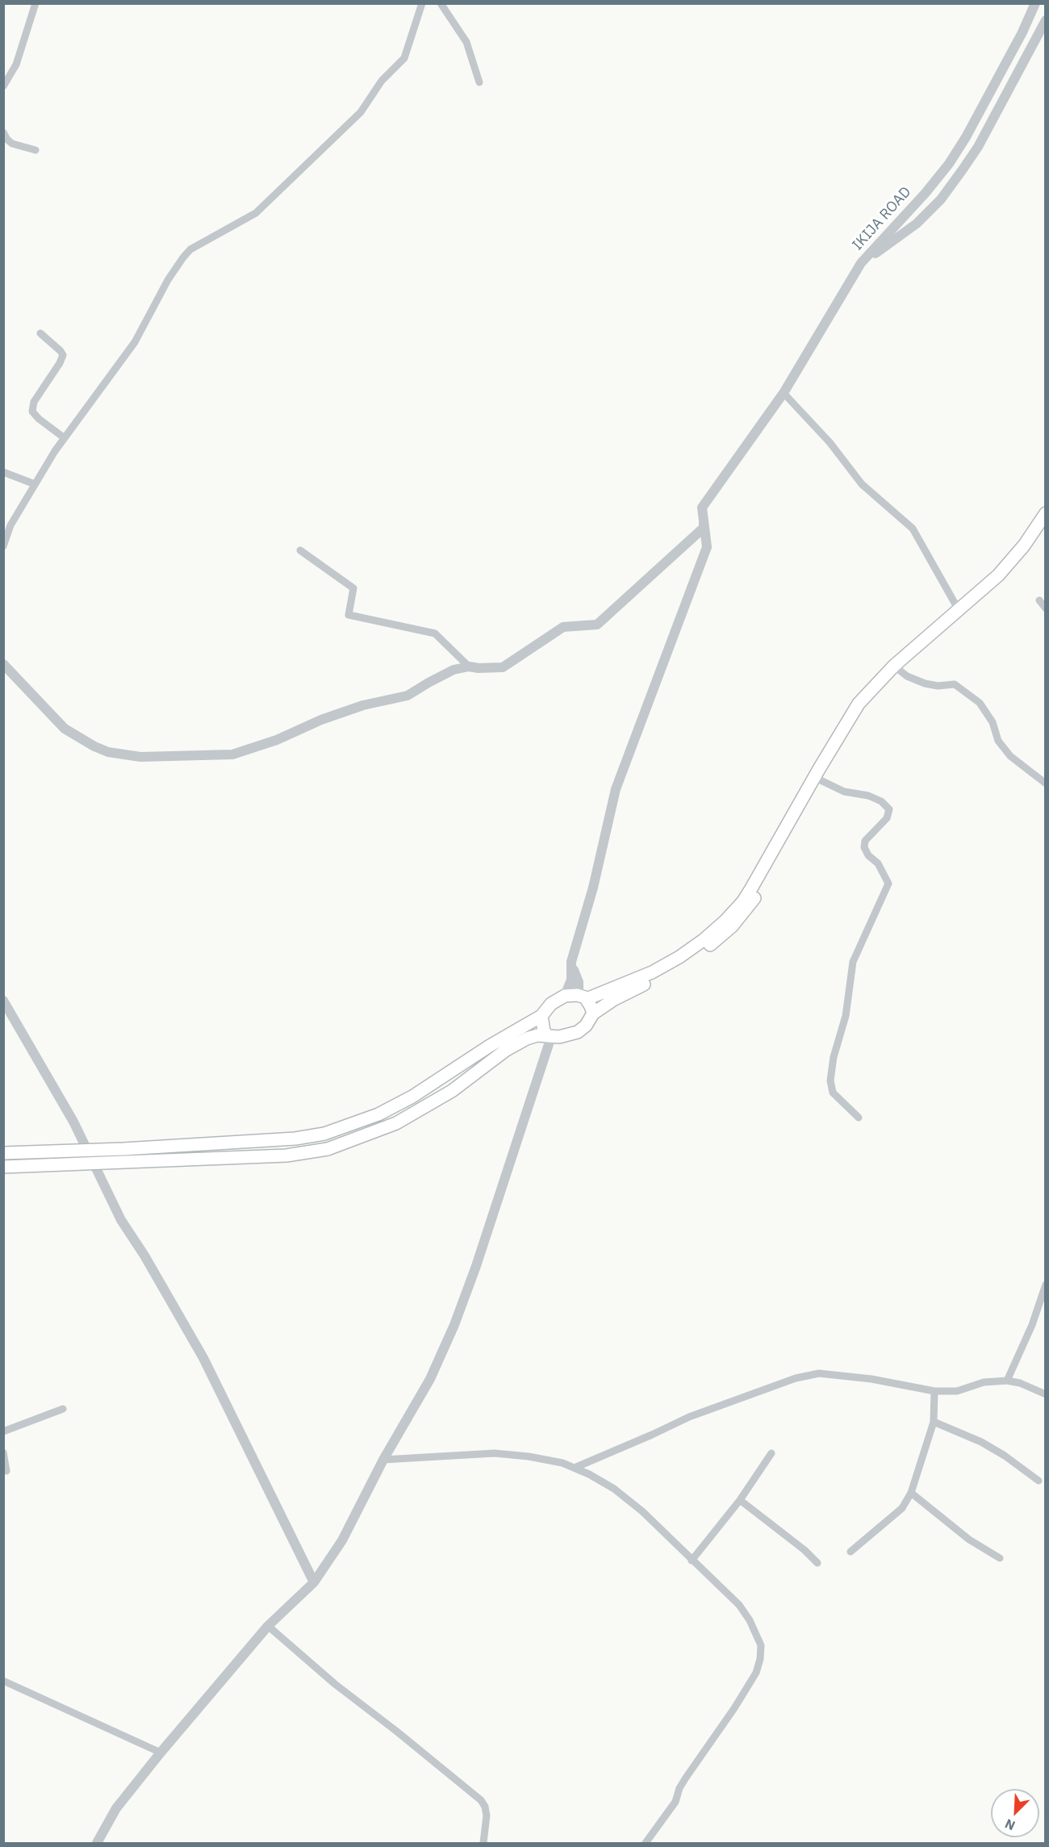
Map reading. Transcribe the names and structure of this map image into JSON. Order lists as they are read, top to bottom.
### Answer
{
  "streets": {
    "street": ["IKIJA ROAD"]
  },
  "north": "bottom left"
}
